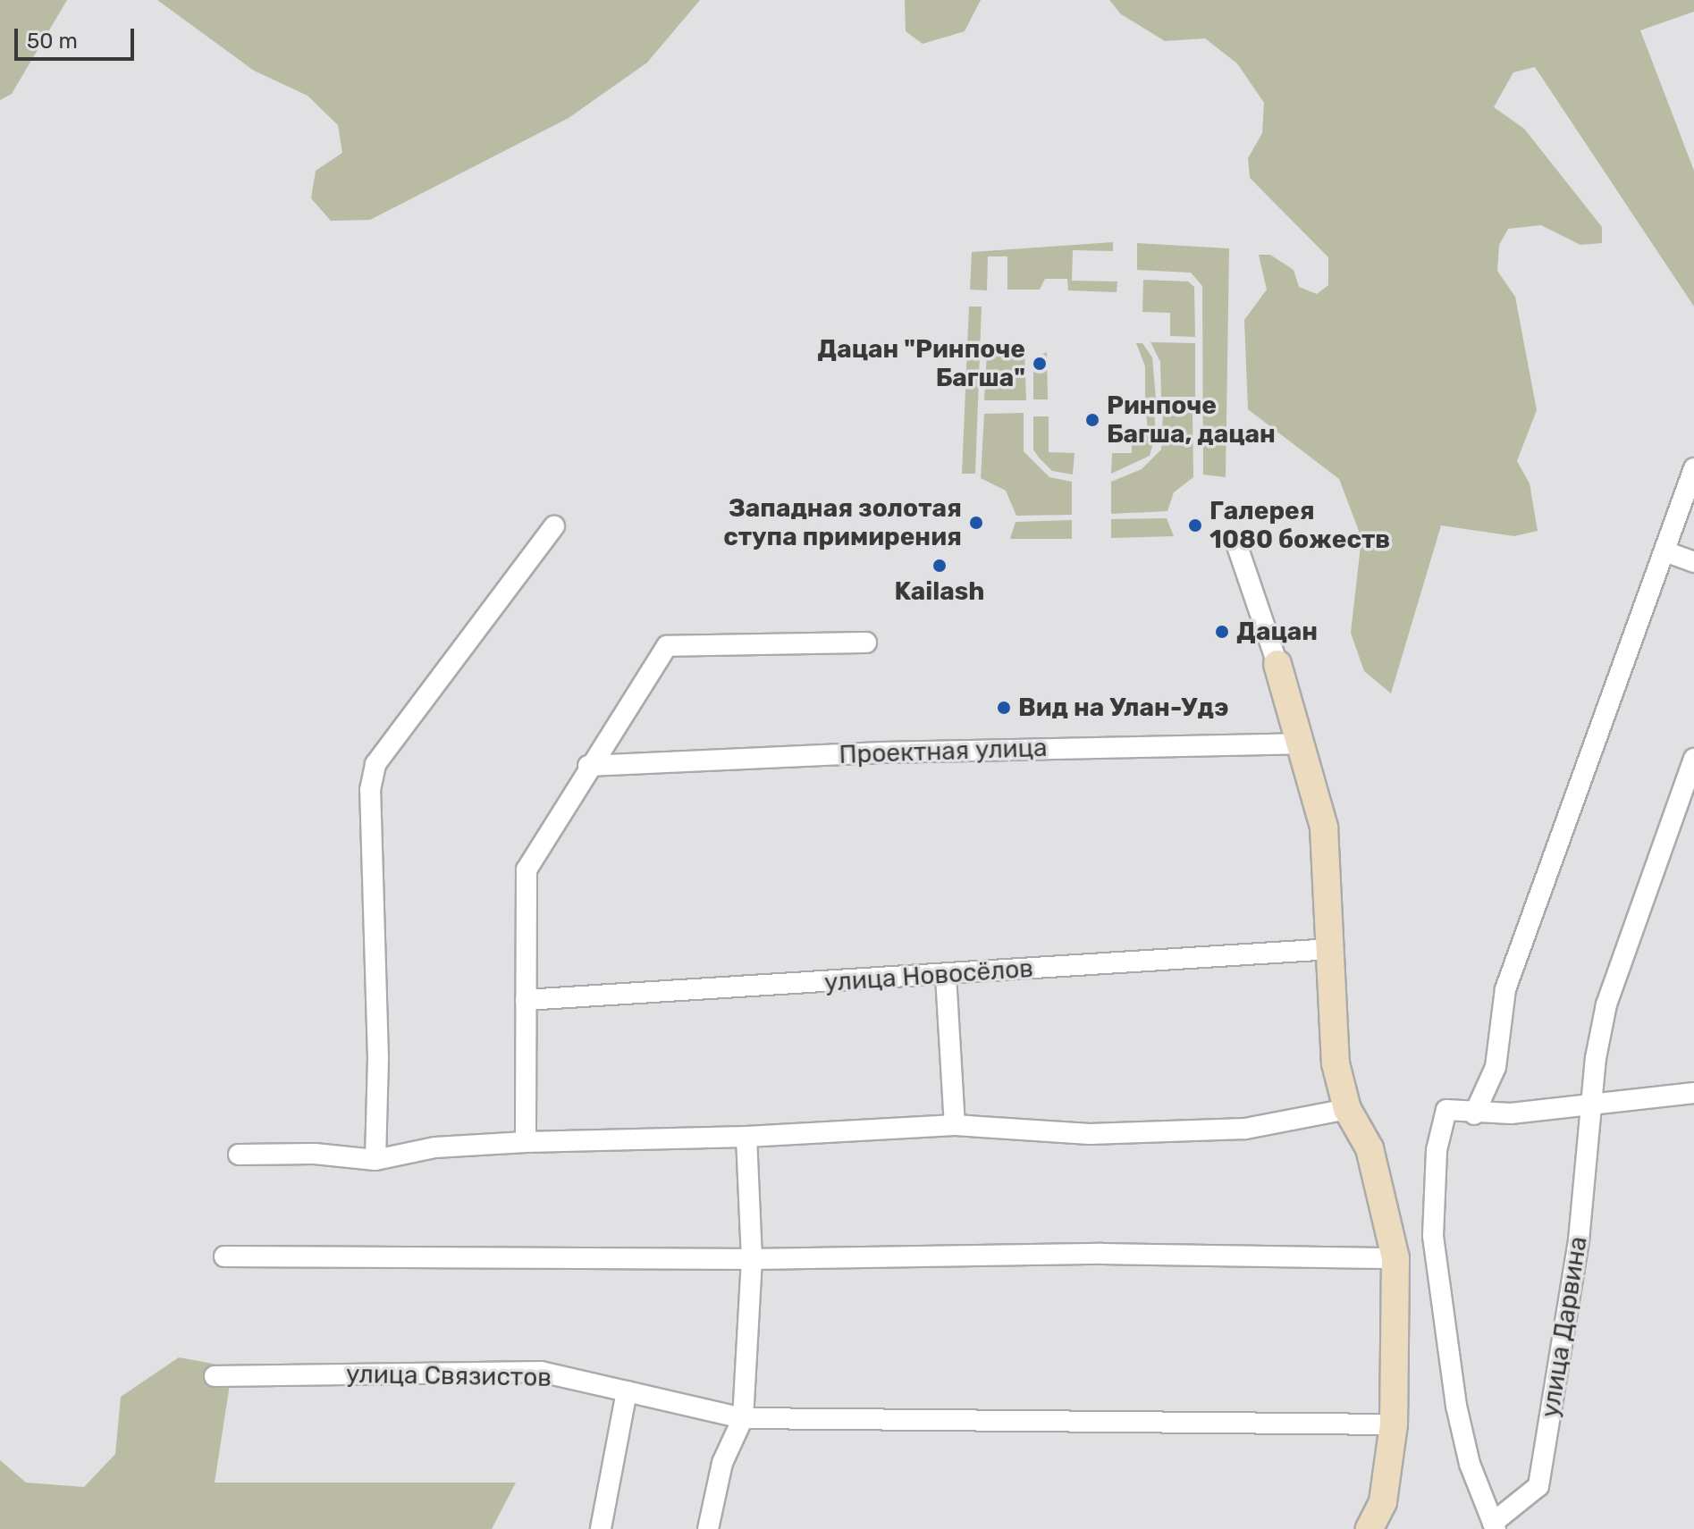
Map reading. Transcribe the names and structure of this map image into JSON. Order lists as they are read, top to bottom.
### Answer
{
  "streets": {
    "street": [
      "Проектная улица",
      "улица Новосёлов",
      "улица Дарвина",
      "улица Связистов"
    ]
  },
  "places": [
    "Дацан \"Ринпоче Багша\"",
    "Ринпоче Багша, дацан",
    "Западная золотая ступа примирения",
    "Галерея 1080 божеств",
    "Kailash",
    "Дацан",
    "Вид на Улан-Удэ"
  ],
  "scale_bar": "50 m"
}
